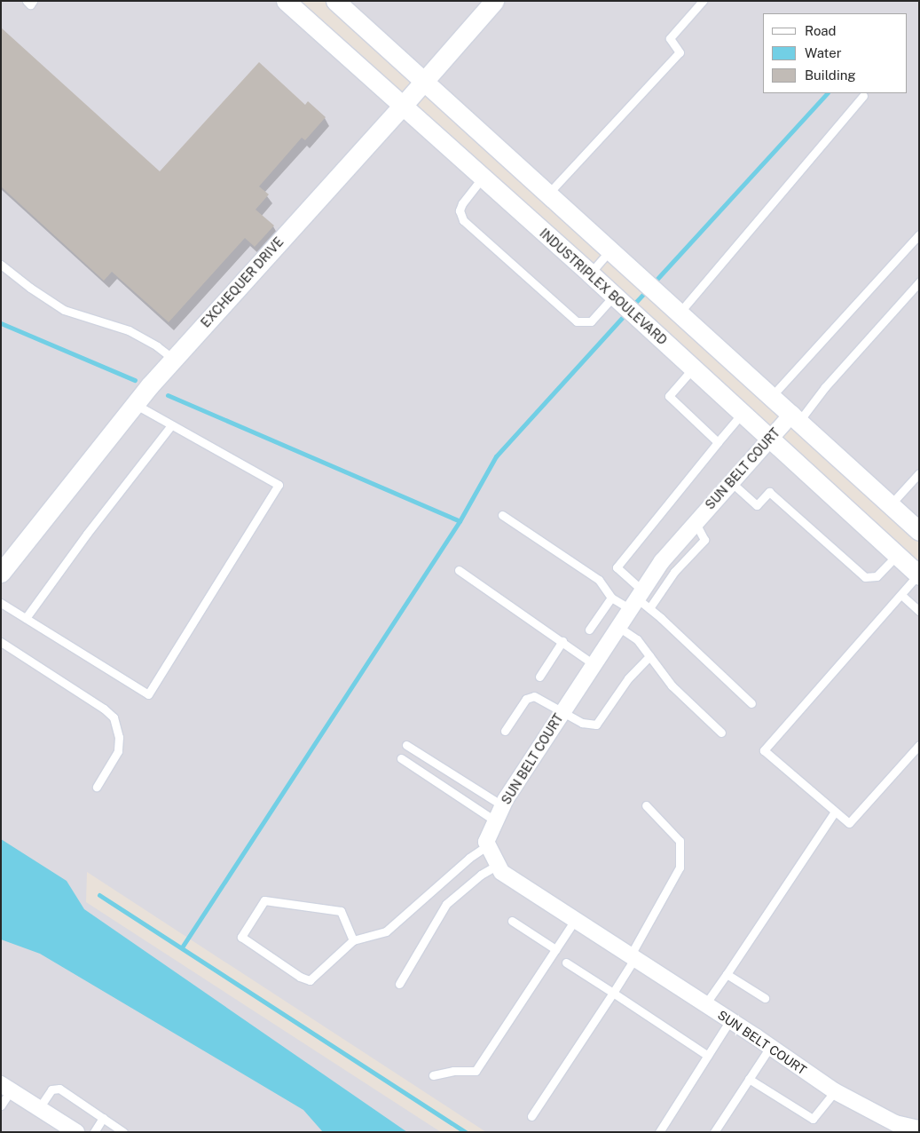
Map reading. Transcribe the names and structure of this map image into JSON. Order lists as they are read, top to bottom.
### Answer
{
  "streets": {
    "street": ["EXCHEQUER DRIVE", "INDUSTRIPLEX BOULEVARD", "SUN BELT COURT"]
  },
  "crossings": [
    ["EXCHEQUER DRIVE", "INDUSTRIPLEX BOULEVARD"],
    ["INDUSTRIPLEX BOULEVARD", "SUN BELT COURT"]
  ],
  "legend": ["Road", "Water", "Building"]
}
